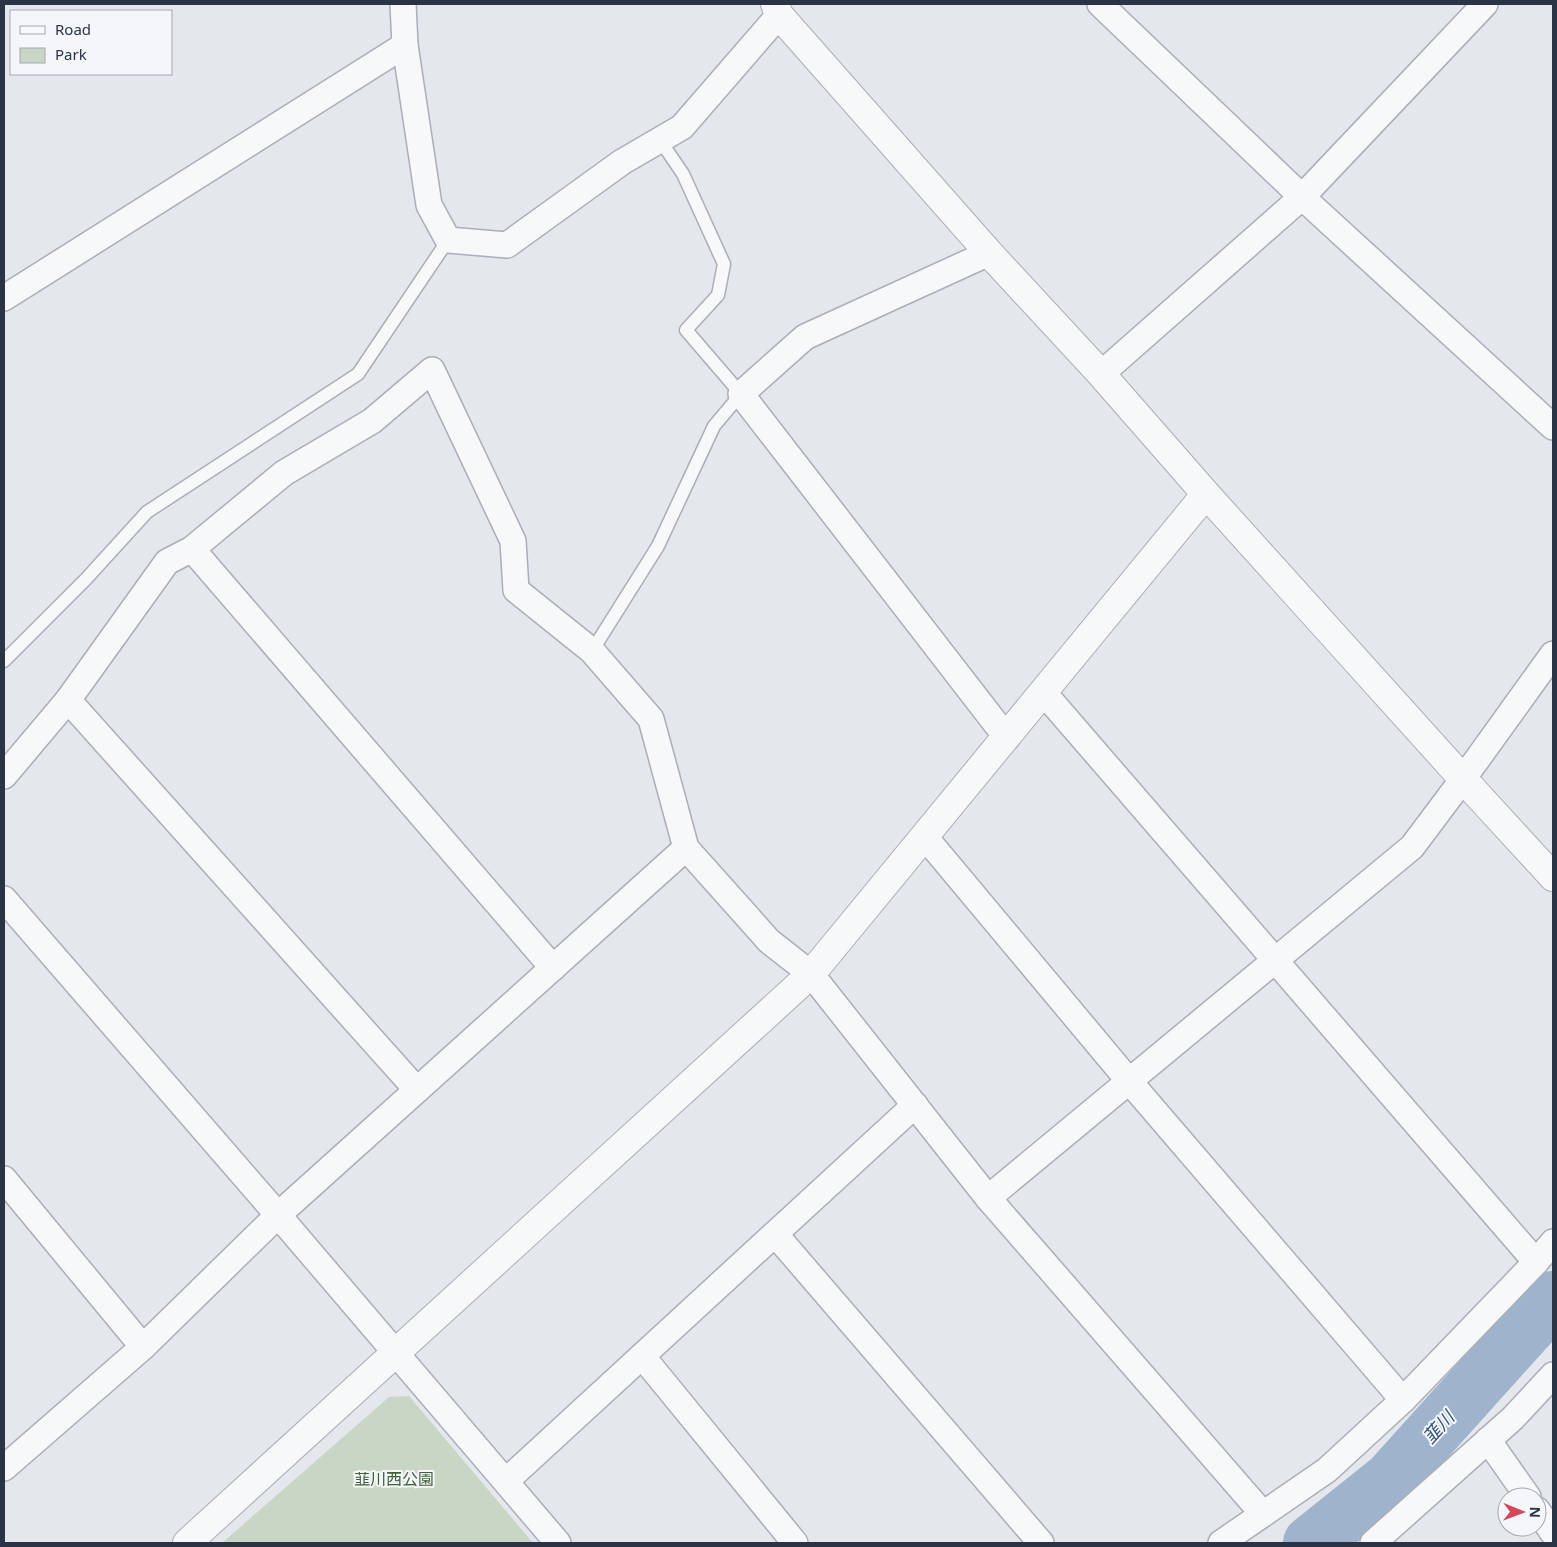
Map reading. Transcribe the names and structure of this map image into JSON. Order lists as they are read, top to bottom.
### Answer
{
  "water": ["韮川"],
  "parks": ["韮川西公園"],
  "legend": ["Road", "Park"],
  "north": "right"
}
